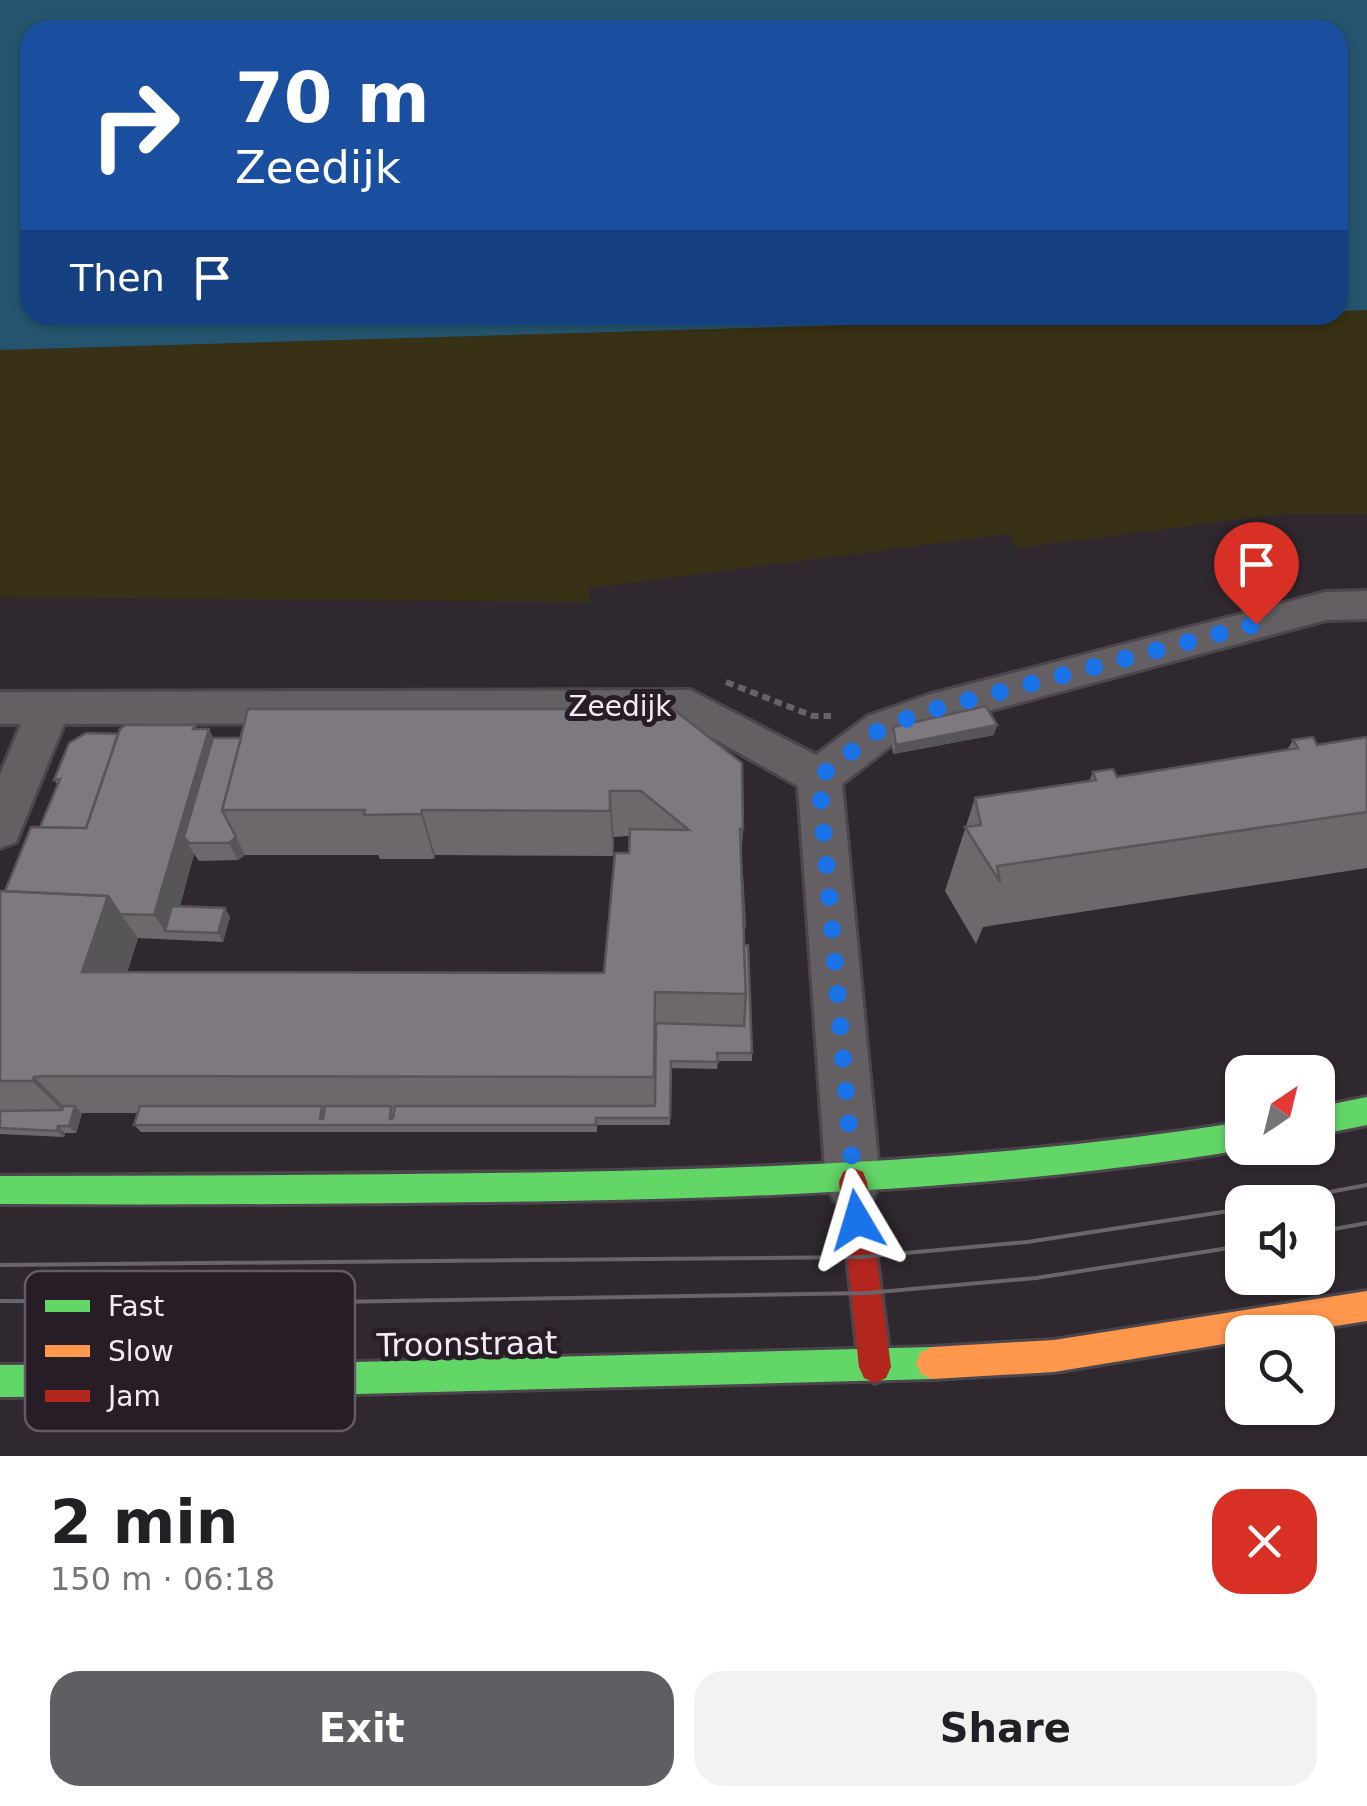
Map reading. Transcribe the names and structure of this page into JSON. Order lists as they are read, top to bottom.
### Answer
{
  "streets": {
    "street": ["Zeedijk", "Troonstraat"]
  },
  "legend": ["Fast", "Slow", "Jam"],
  "north": "top right",
  "page": {
    "turn": ["70 m", "Zeedijk"],
    "then": "Then",
    "heading": ["2 min", "150 m · 06:18"],
    "buttons": ["Exit", "Share"]
  }
}
